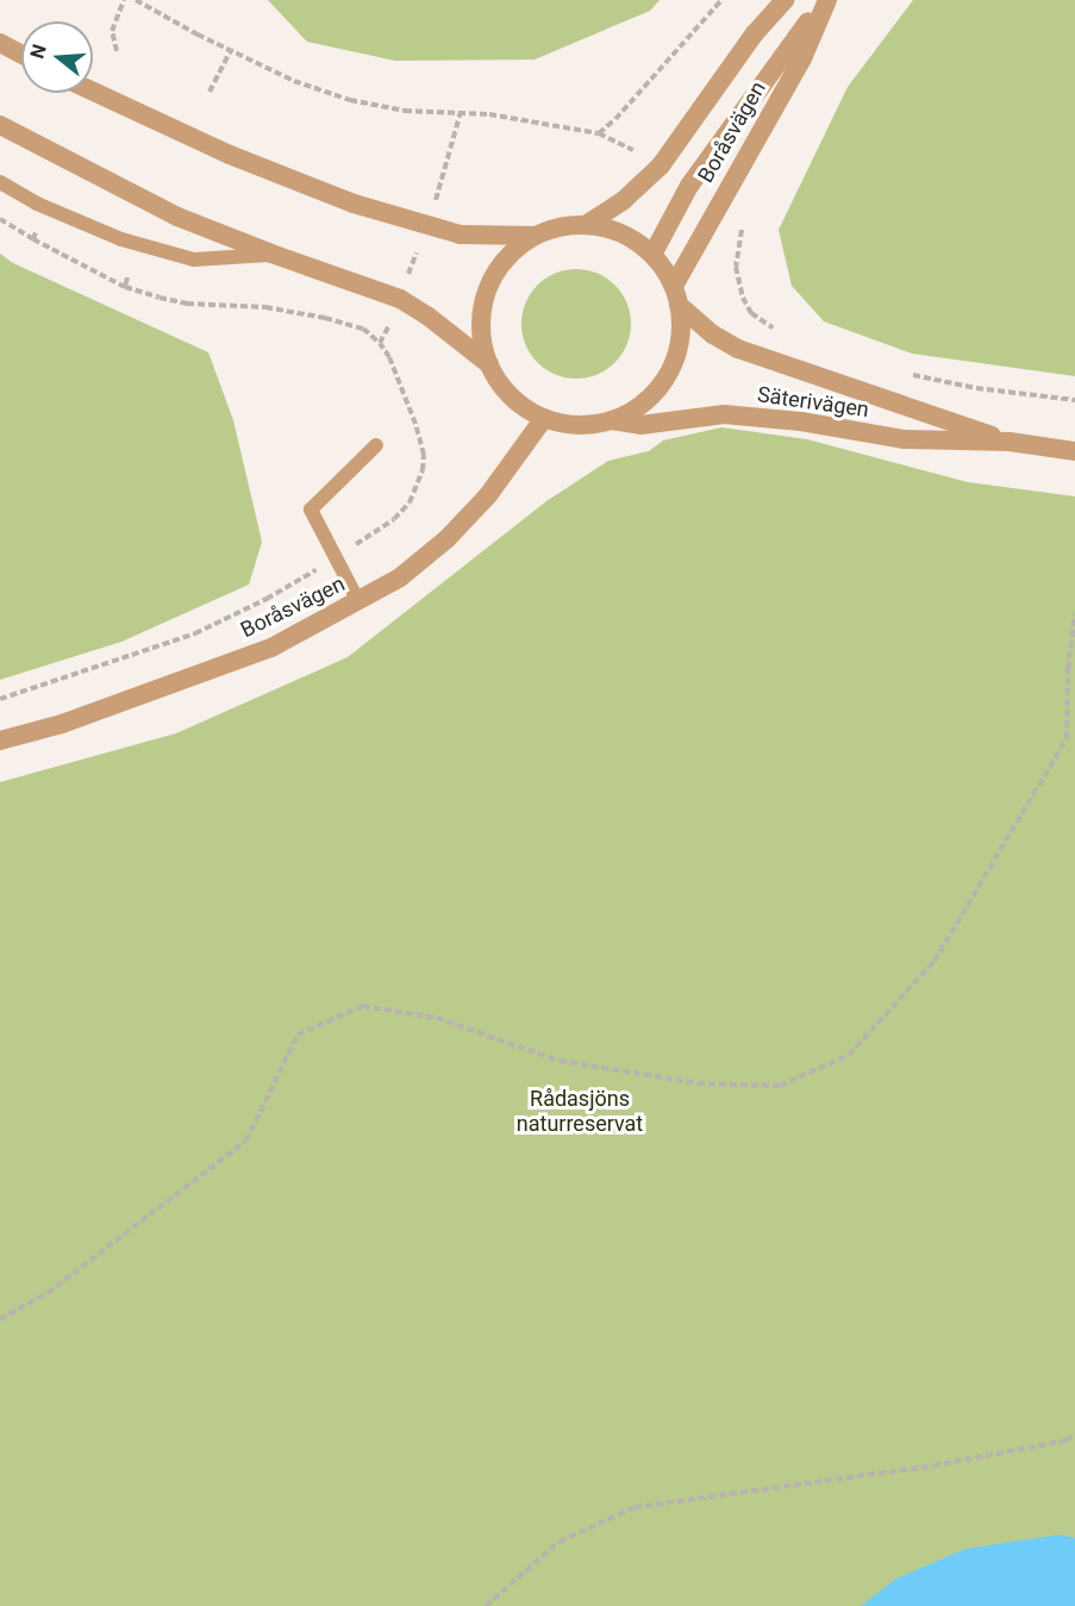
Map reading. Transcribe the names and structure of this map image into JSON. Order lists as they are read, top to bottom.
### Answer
{
  "streets": {
    "street": ["Boråsvägen", "Säterivägen"]
  },
  "crossings": [
    ["Boråsvägen", "Säterivägen"]
  ],
  "parks": ["Rådasjöns naturreservat"],
  "north": "left"
}
